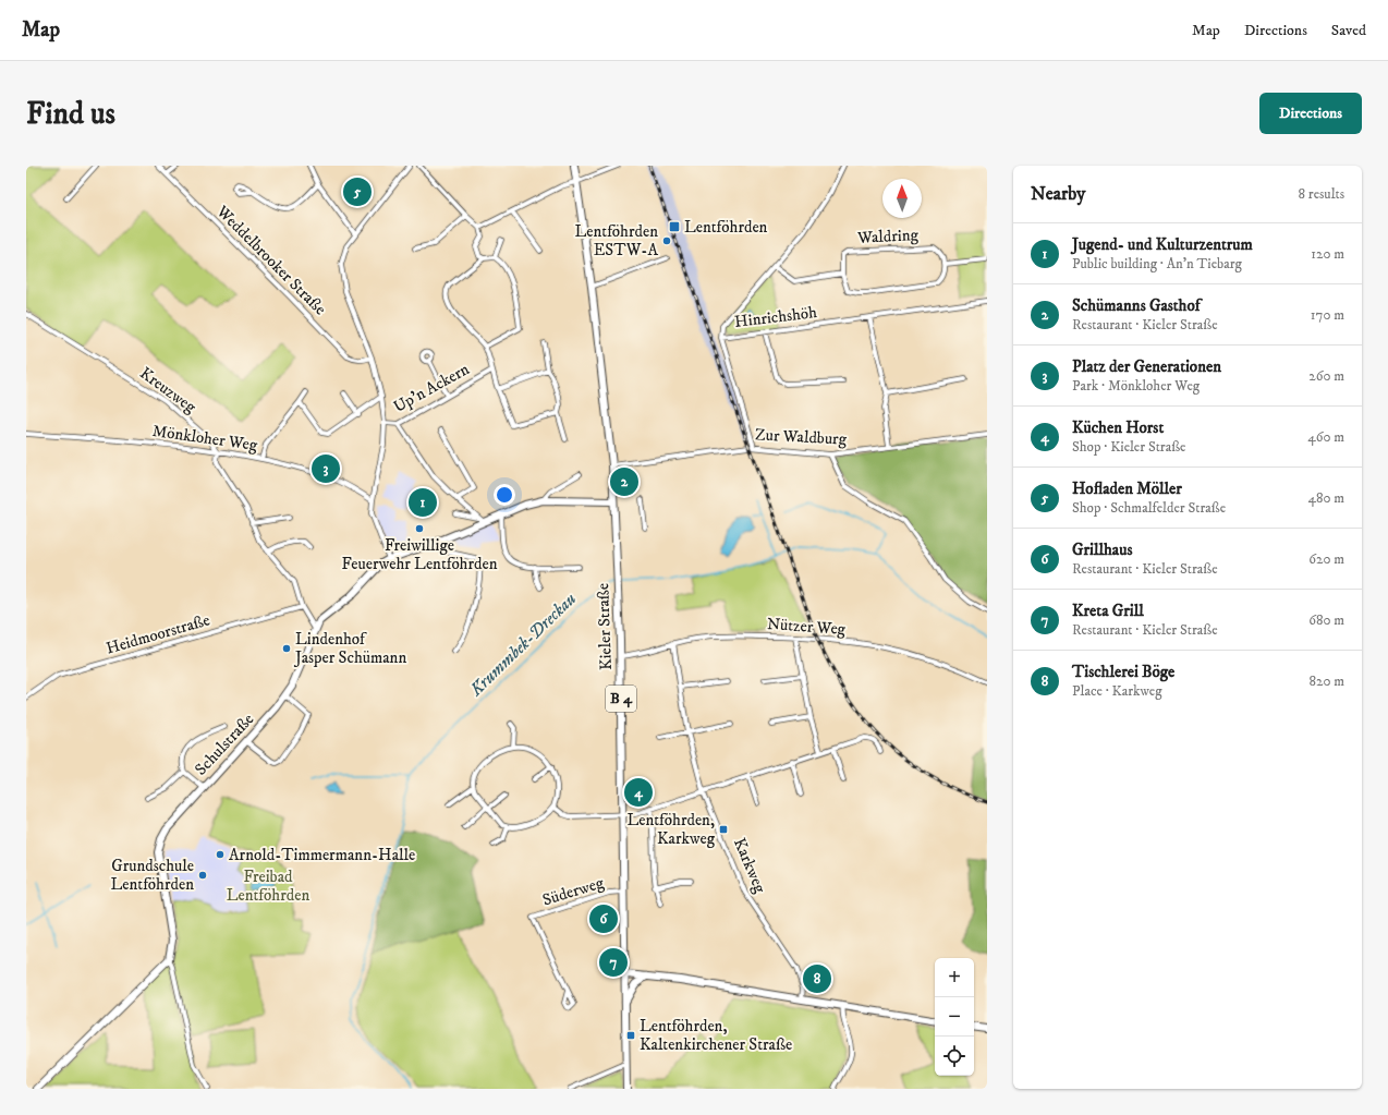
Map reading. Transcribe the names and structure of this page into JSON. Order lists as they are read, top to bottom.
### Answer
{
  "streets": {
    "main road": ["Kieler Straße", "B 4", "Schulstraße"],
    "street": [
      "Waldring",
      "Weddelbrooker Straße",
      "Hinrichshöh",
      "Up'n Ackern",
      "Kreuzweg",
      "Zur Waldburg",
      "Mönkloher Weg",
      "Nützer Weg",
      "Heidmoorstraße",
      "Karkweg",
      "Süderweg"
    ]
  },
  "crossings": [
    ["Hinrichshöh", "Zur Waldburg"],
    ["Kreuzweg", "Mönkloher Weg"],
    ["Kreuzweg", "Heidmoorstraße"],
    ["Kreuzweg", "Schulstraße"],
    ["Zur Waldburg", "Kieler Straße"],
    ["Kieler Straße", "Nützer Weg"],
    ["Kieler Straße", "Schulstraße"],
    ["Kieler Straße", "Süderweg"],
    ["Nützer Weg", "Karkweg"]
  ],
  "water": ["Krummbek-Dreckau"],
  "parks": ["Freibad Lentföhrden"],
  "places": {
    "transit": ["Lentföhrden", "Lentföhrden, Karkweg", "Lentföhrden, Kaltenkirchener Straße"],
    "other": [
      "Lentföhrden ESTW-A",
      "Freiwillige Feuerwehr Lentföhrden",
      "Lindenhof Jasper Schümann",
      "Arnold-Timmermann-Halle",
      "Grundschule Lentföhrden"
    ]
  },
  "north": "top",
  "page": {
    "header": "Map",
    "nav": ["Map", "Directions", "Saved"],
    "buttons": "Directions",
    "title": "Find us",
    "heading": ["Nearby", "8 results"],
    "pins": [
      "5",
      "3",
      "2",
      "1",
      "4",
      "6",
      "7",
      "8"
    ],
    "list": [
      {
        "mark": "1",
        "name": "Jugend- und Kulturzentrum",
        "note": "Public building · An'n Tiebarg",
        "value": "120 m"
      },
      {
        "mark": "2",
        "name": "Schümanns Gasthof",
        "note": "Restaurant · Kieler Straße",
        "value": "170 m"
      },
      {
        "mark": "3",
        "name": "Platz der Generationen",
        "note": "Park · Mönkloher Weg",
        "value": "260 m"
      },
      {
        "mark": "4",
        "name": "Küchen Horst",
        "note": "Shop · Kieler Straße",
        "value": "460 m"
      },
      {
        "mark": "5",
        "name": "Hofladen Möller",
        "note": "Shop · Schmalfelder Straße",
        "value": "480 m"
      },
      {
        "mark": "6",
        "name": "Grillhaus",
        "note": "Restaurant · Kieler Straße",
        "value": "620 m"
      },
      {
        "mark": "7",
        "name": "Kreta Grill",
        "note": "Restaurant · Kieler Straße",
        "value": "680 m"
      },
      {
        "mark": "8",
        "name": "Tischlerei Böge",
        "note": "Place · Karkweg",
        "value": "820 m"
      }
    ],
    "map_buttons": ["+", "−"]
  }
}
